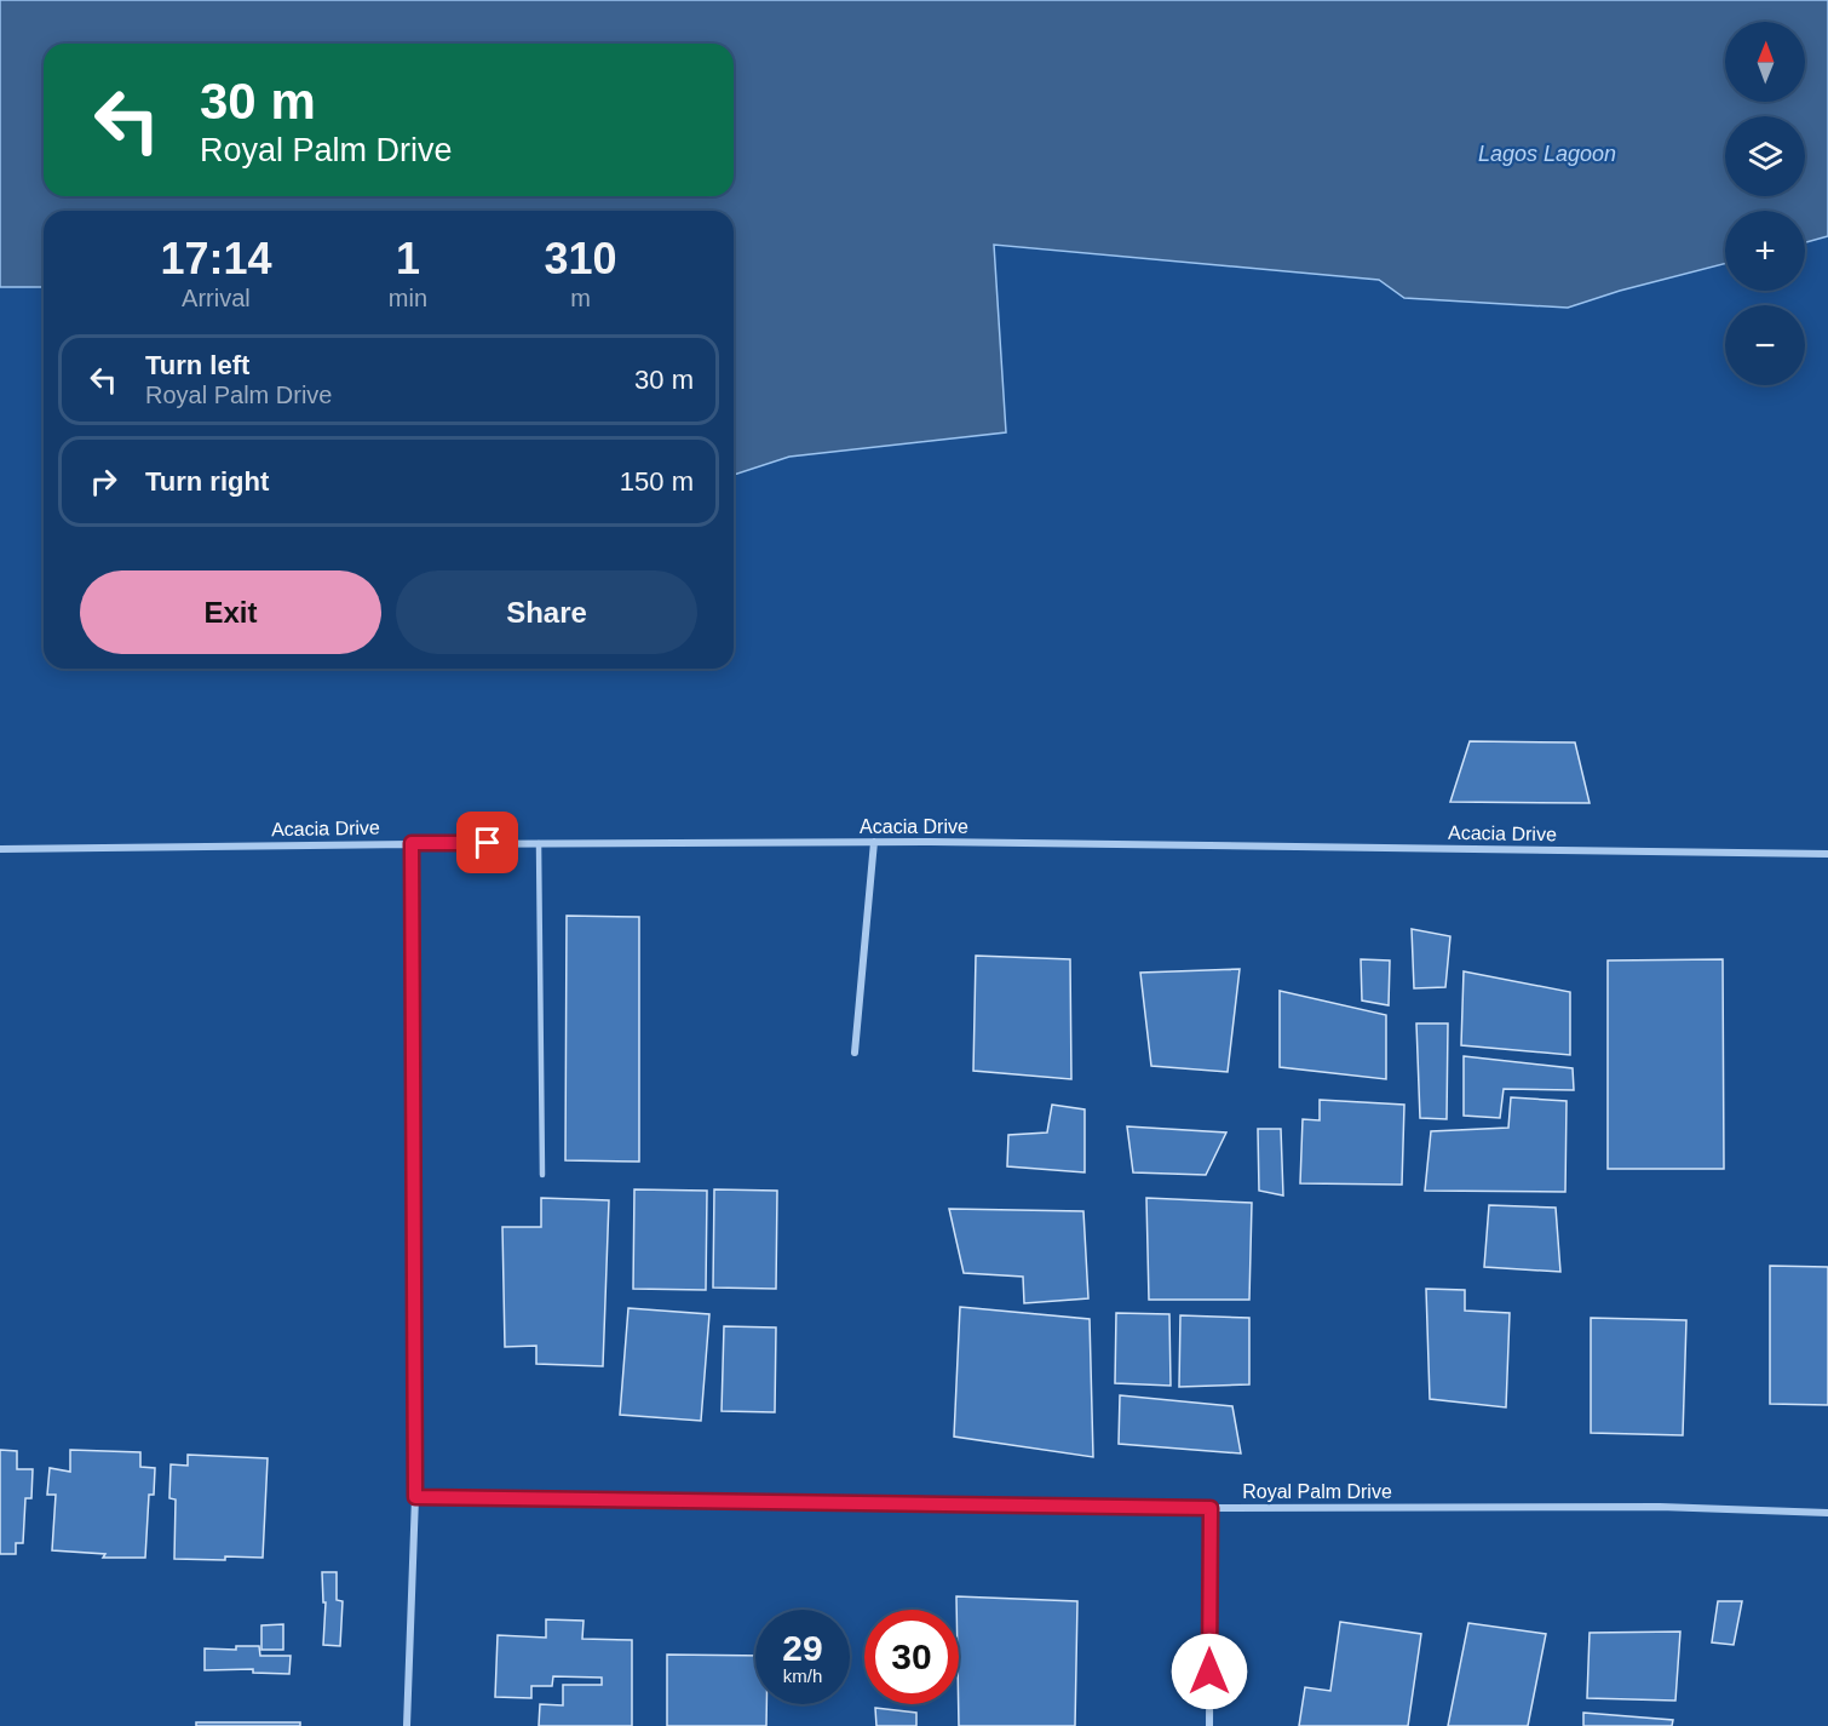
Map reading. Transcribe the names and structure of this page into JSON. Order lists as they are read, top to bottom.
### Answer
{
  "streets": {
    "street": ["Acacia Drive", "Royal Palm Drive"]
  },
  "water": ["Lagos Lagoon"],
  "north": "top",
  "page": {
    "map_buttons": ["+", "−"],
    "turn": ["30 m", "Royal Palm Drive"],
    "eta": [
      "17:14",
      "Arrival",
      "1",
      "min",
      "310",
      "m"
    ],
    "list": [
      {
        "name": "Turn left",
        "note": "Royal Palm Drive",
        "value": "30 m"
      },
      {
        "name": "Turn right",
        "value": "150 m"
      }
    ],
    "buttons": ["Exit", "Share"],
    "speed": "29 km/h",
    "limit": "30"
  }
}
